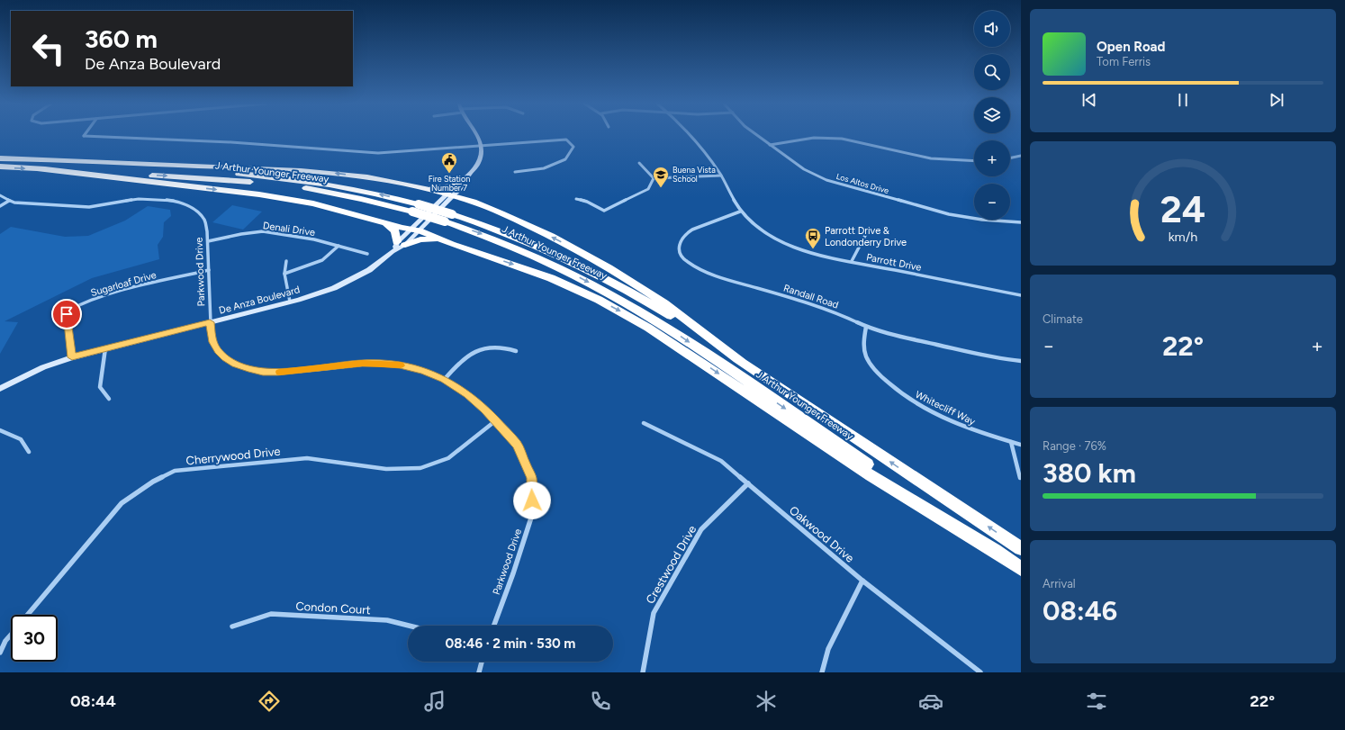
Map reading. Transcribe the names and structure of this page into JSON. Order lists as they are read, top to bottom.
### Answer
{
  "streets": {
    "highway": ["J Arthur Younger Freeway"],
    "street": [
      "Los Altos Drive",
      "Denali Drive",
      "Parrott Drive",
      "Parkwood Drive",
      "Sugarloaf Drive",
      "Randall Road",
      "De Anza Boulevard",
      "Whitecliff Way",
      "Cherrywood Drive",
      "Oakwood Drive",
      "Crestwood Drive",
      "Condon Court"
    ]
  },
  "crossings": [
    ["Denali Drive", "Parkwood Drive"],
    ["Parrott Drive", "Randall Road"],
    ["Parkwood Drive", "Sugarloaf Drive"],
    ["Parkwood Drive", "De Anza Boulevard"],
    ["Parkwood Drive", "Cherrywood Drive"],
    ["Sugarloaf Drive", "De Anza Boulevard"],
    ["Randall Road", "Whitecliff Way"],
    ["Oakwood Drive", "Crestwood Drive"]
  ],
  "places": {
    "public building": ["Fire Station Number 7"],
    "school or university": ["Buena Vista School"],
    "bus stop": ["Parrott Drive & Londonderry Drive"]
  },
  "page": {
    "map_buttons": ["+", "−"],
    "turn": ["360 m", "De Anza Boulevard"],
    "song": ["Open Road", "Tom Ferris"],
    "tile": [
      "Climate",
      ["Range · 76%", "380 km"],
      ["Arrival", "08:46"]
    ],
    "heat": ["−", "22°", "+"],
    "limit": "30",
    "trip": "08:46 · 2 min · 530 m",
    "tabs": ["08:44", "22°"],
    "gauge": ["24", "km/h"]
  }
}
